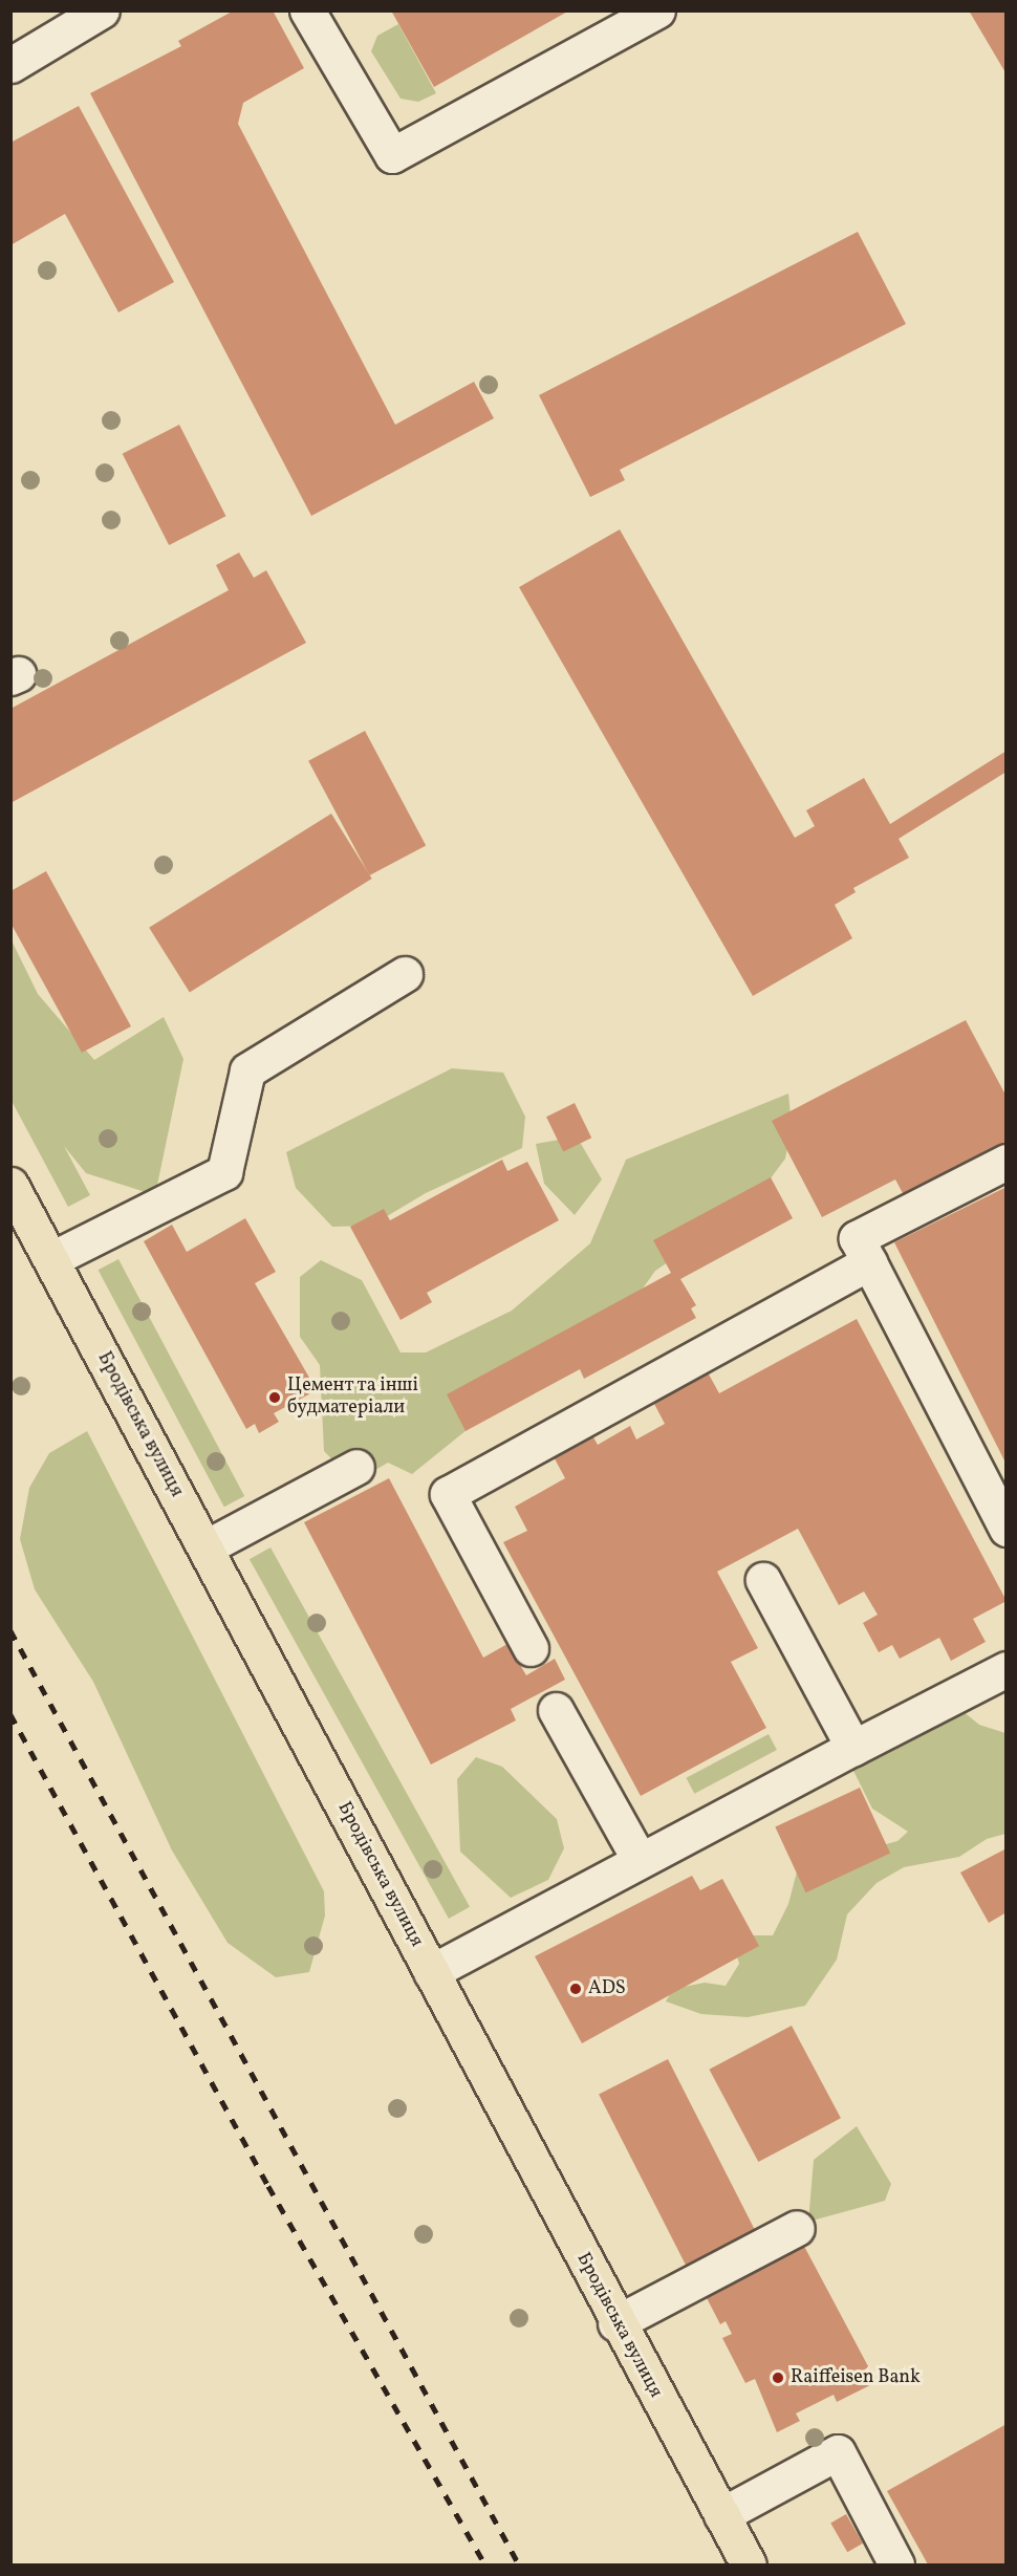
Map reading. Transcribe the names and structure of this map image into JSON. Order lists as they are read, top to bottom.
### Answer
{
  "streets": {
    "main road": ["Бродівська вулиця"]
  },
  "places": ["Цемент та інші будматеріали", "ADS", "Raiffeisen Bank"]
}
